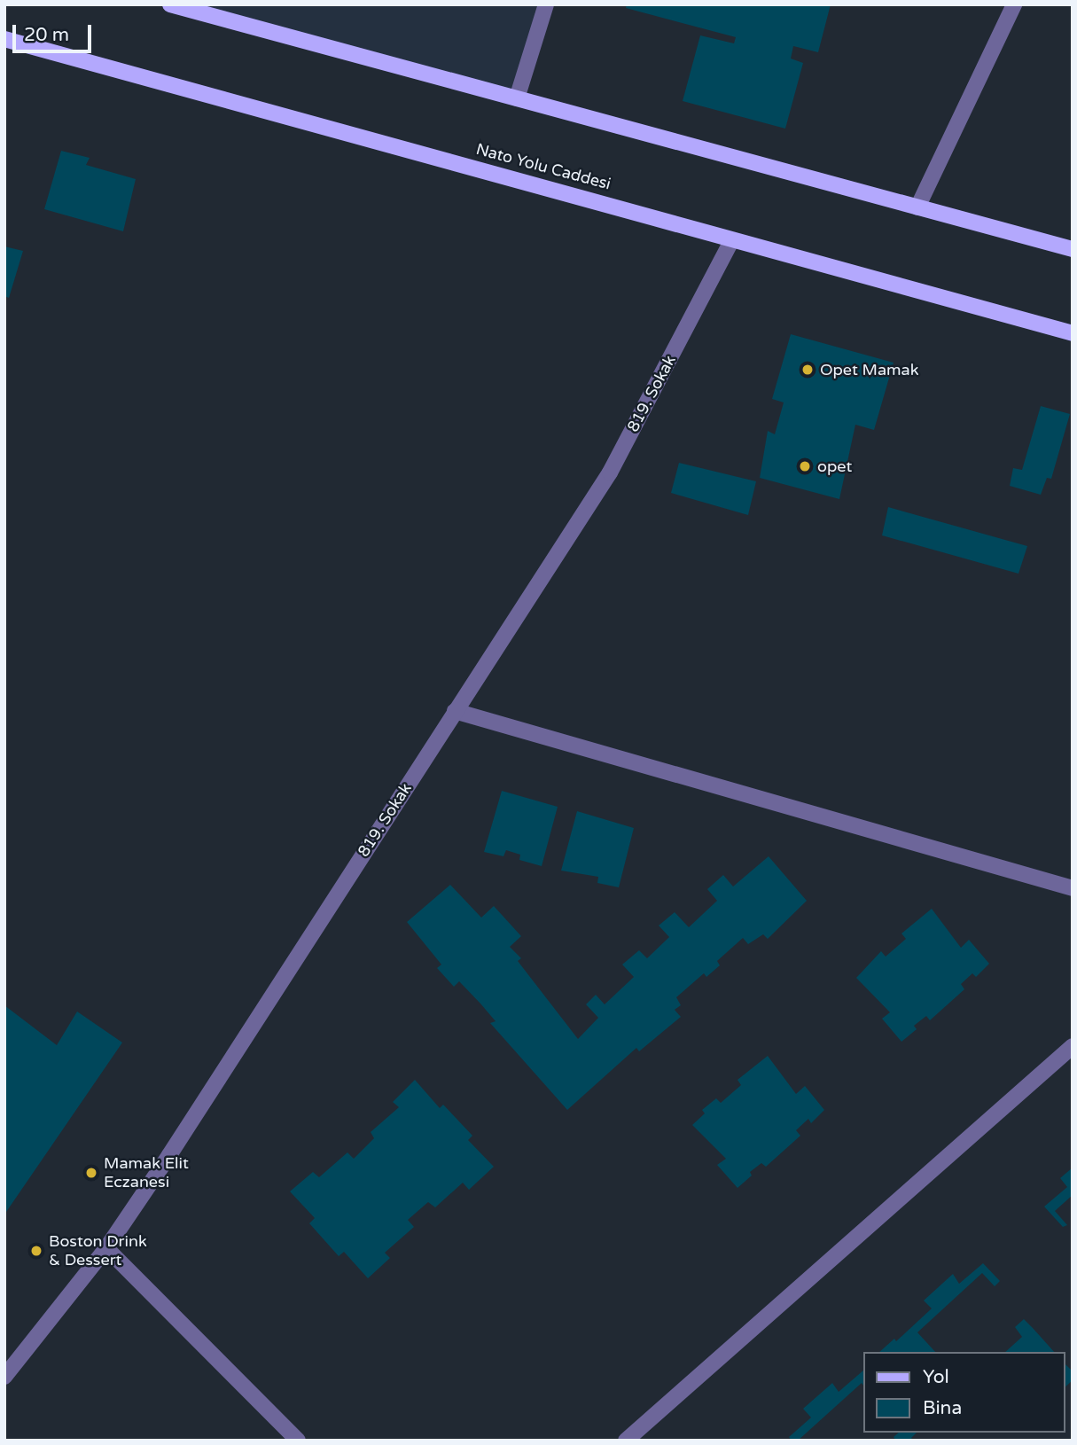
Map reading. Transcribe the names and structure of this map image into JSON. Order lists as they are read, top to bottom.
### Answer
{
  "streets": {
    "main road": ["Nato Yolu Caddesi"],
    "street": ["819. Sokak"]
  },
  "crossings": [
    ["Nato Yolu Caddesi", "819. Sokak"]
  ],
  "places": [
    "Opet Mamak",
    "opet",
    "Mamak Elit Eczanesi",
    "Boston Drink & Dessert"
  ],
  "legend": ["Yol", "Bina"],
  "scale_bar": "20 m"
}
